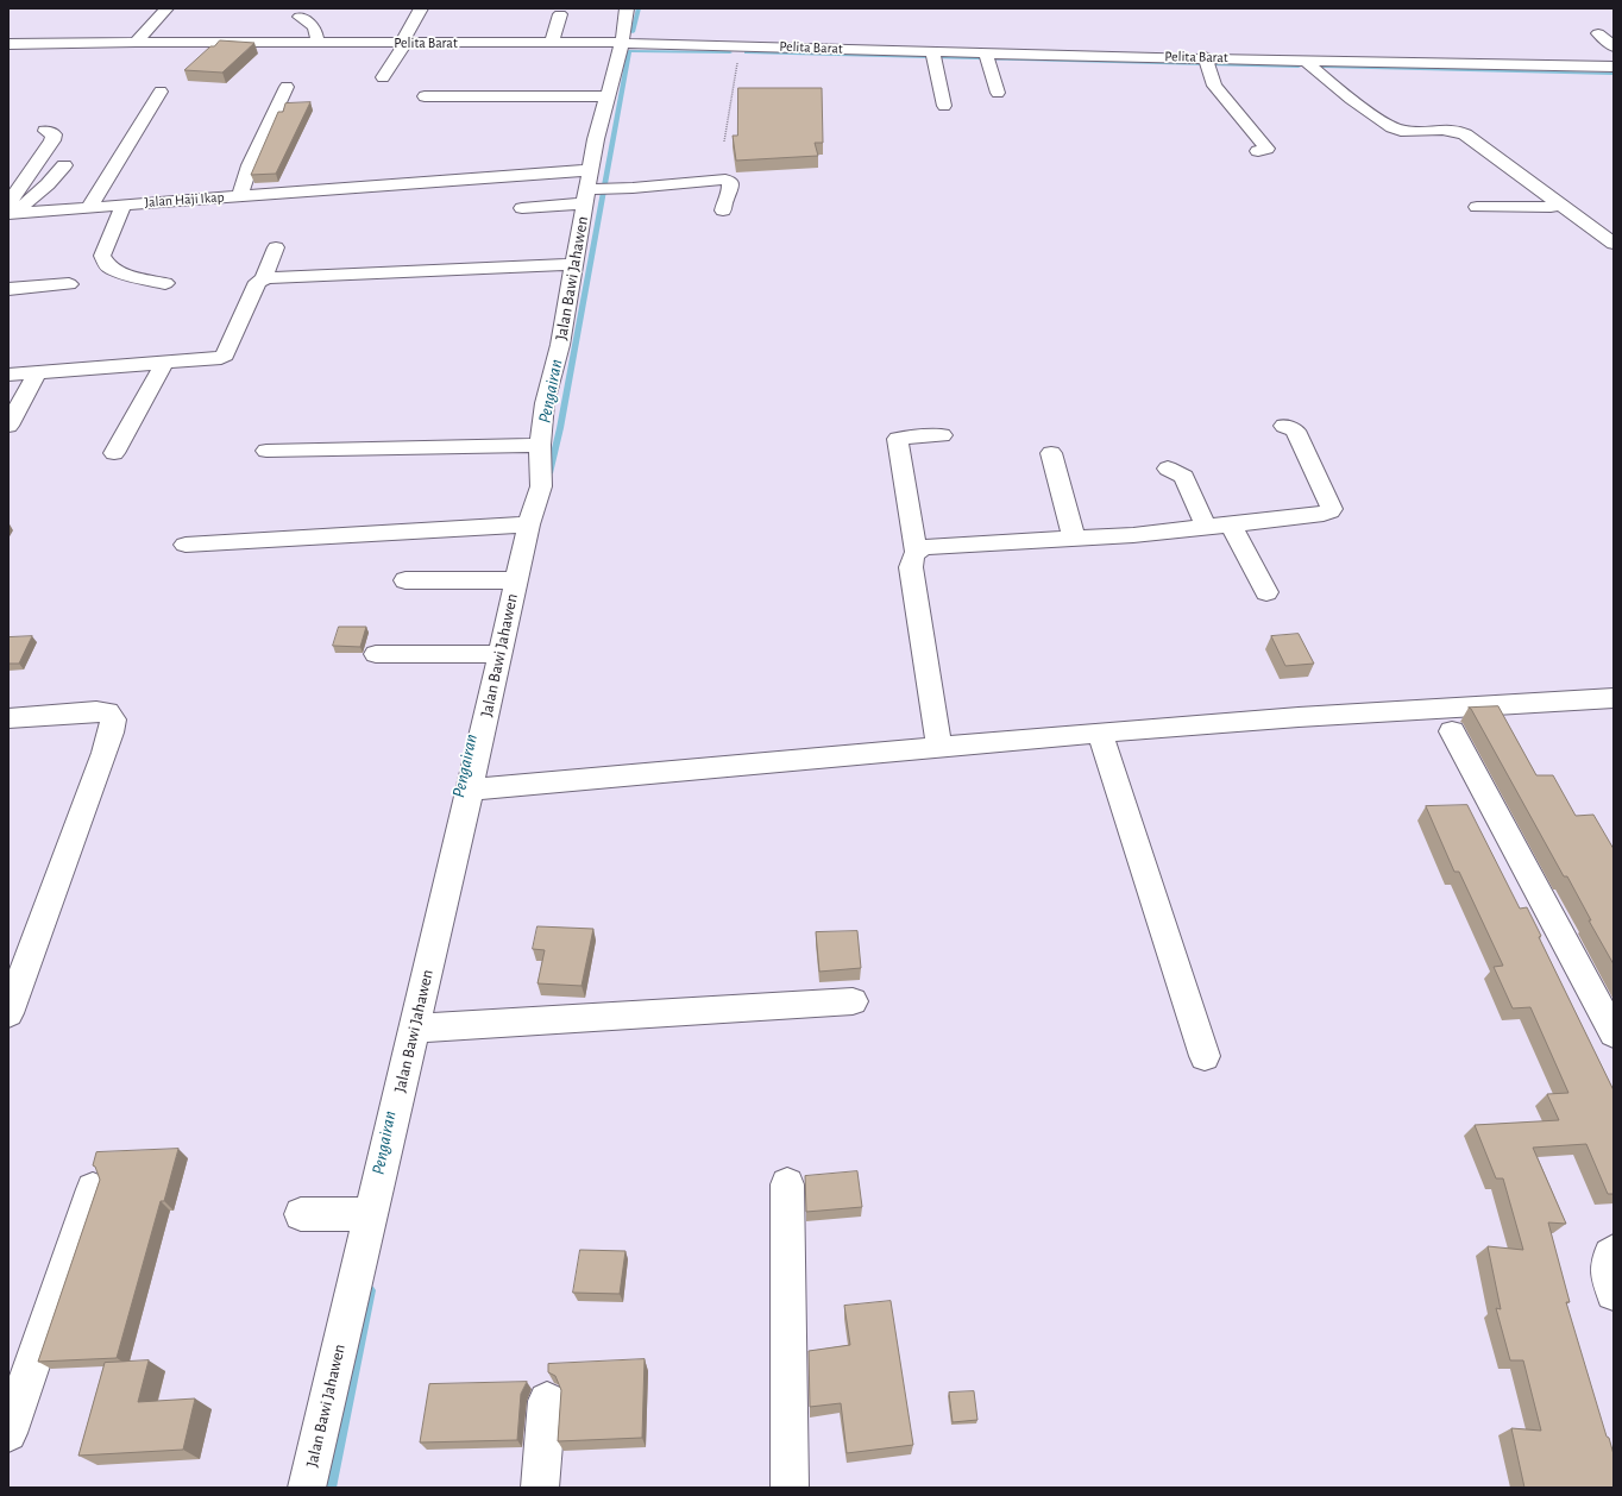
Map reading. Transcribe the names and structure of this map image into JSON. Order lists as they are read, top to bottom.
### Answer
{
  "streets": {
    "street": ["Pelita Barat", "Jalan Haji Ikap", "Jalan Bawi Jahawen"]
  },
  "crossings": [
    ["Pelita Barat", "Jalan Bawi Jahawen"]
  ],
  "water": ["Pengairan"]
}
